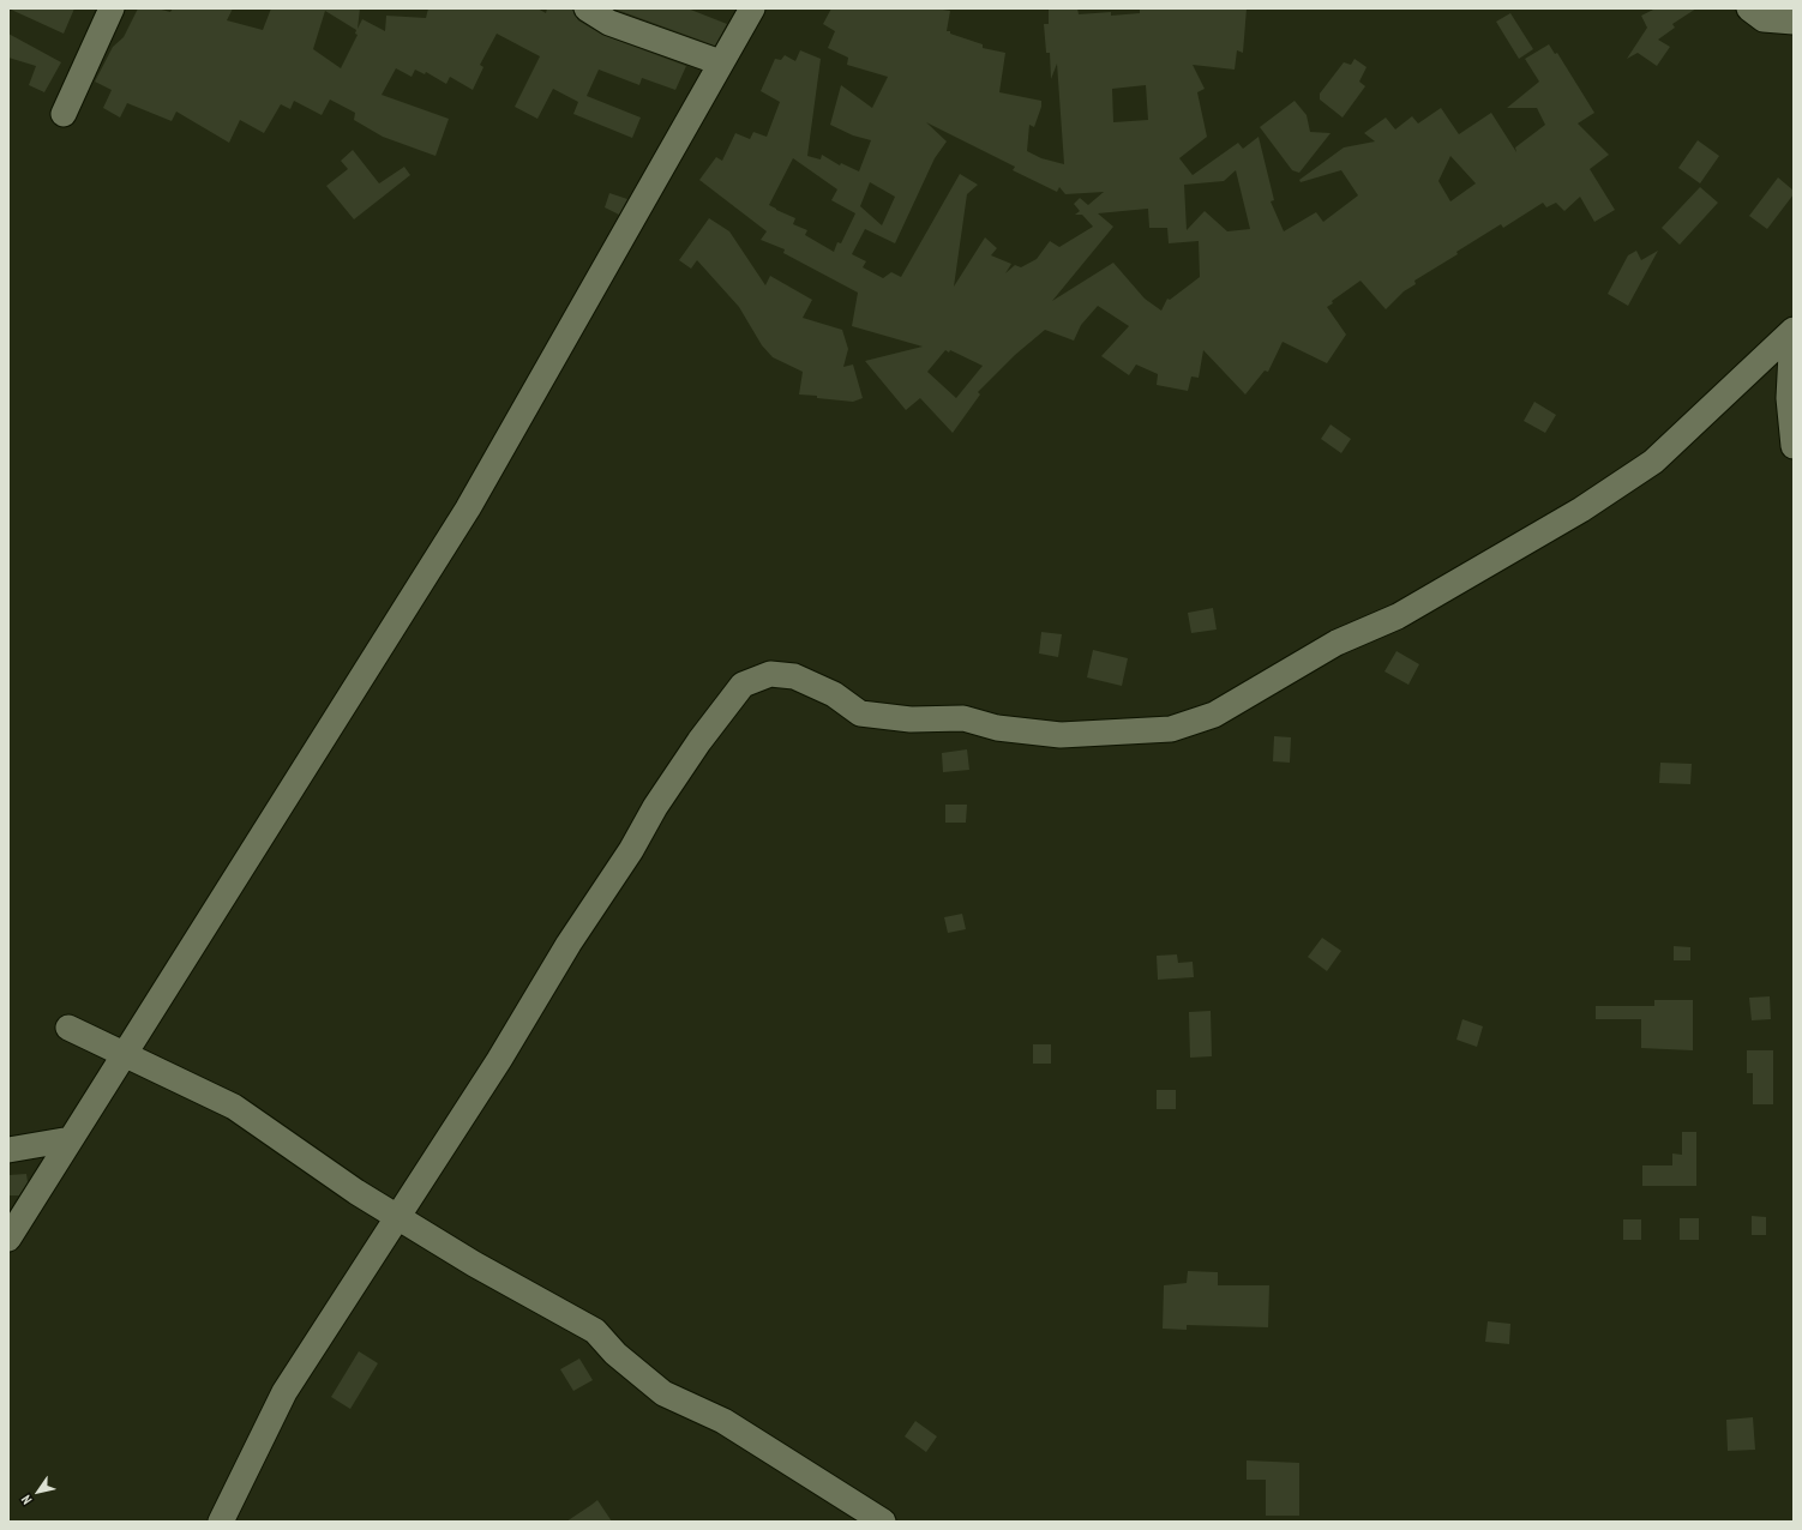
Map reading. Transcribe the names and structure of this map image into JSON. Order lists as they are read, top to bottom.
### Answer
{
  "north": "bottom left"
}
